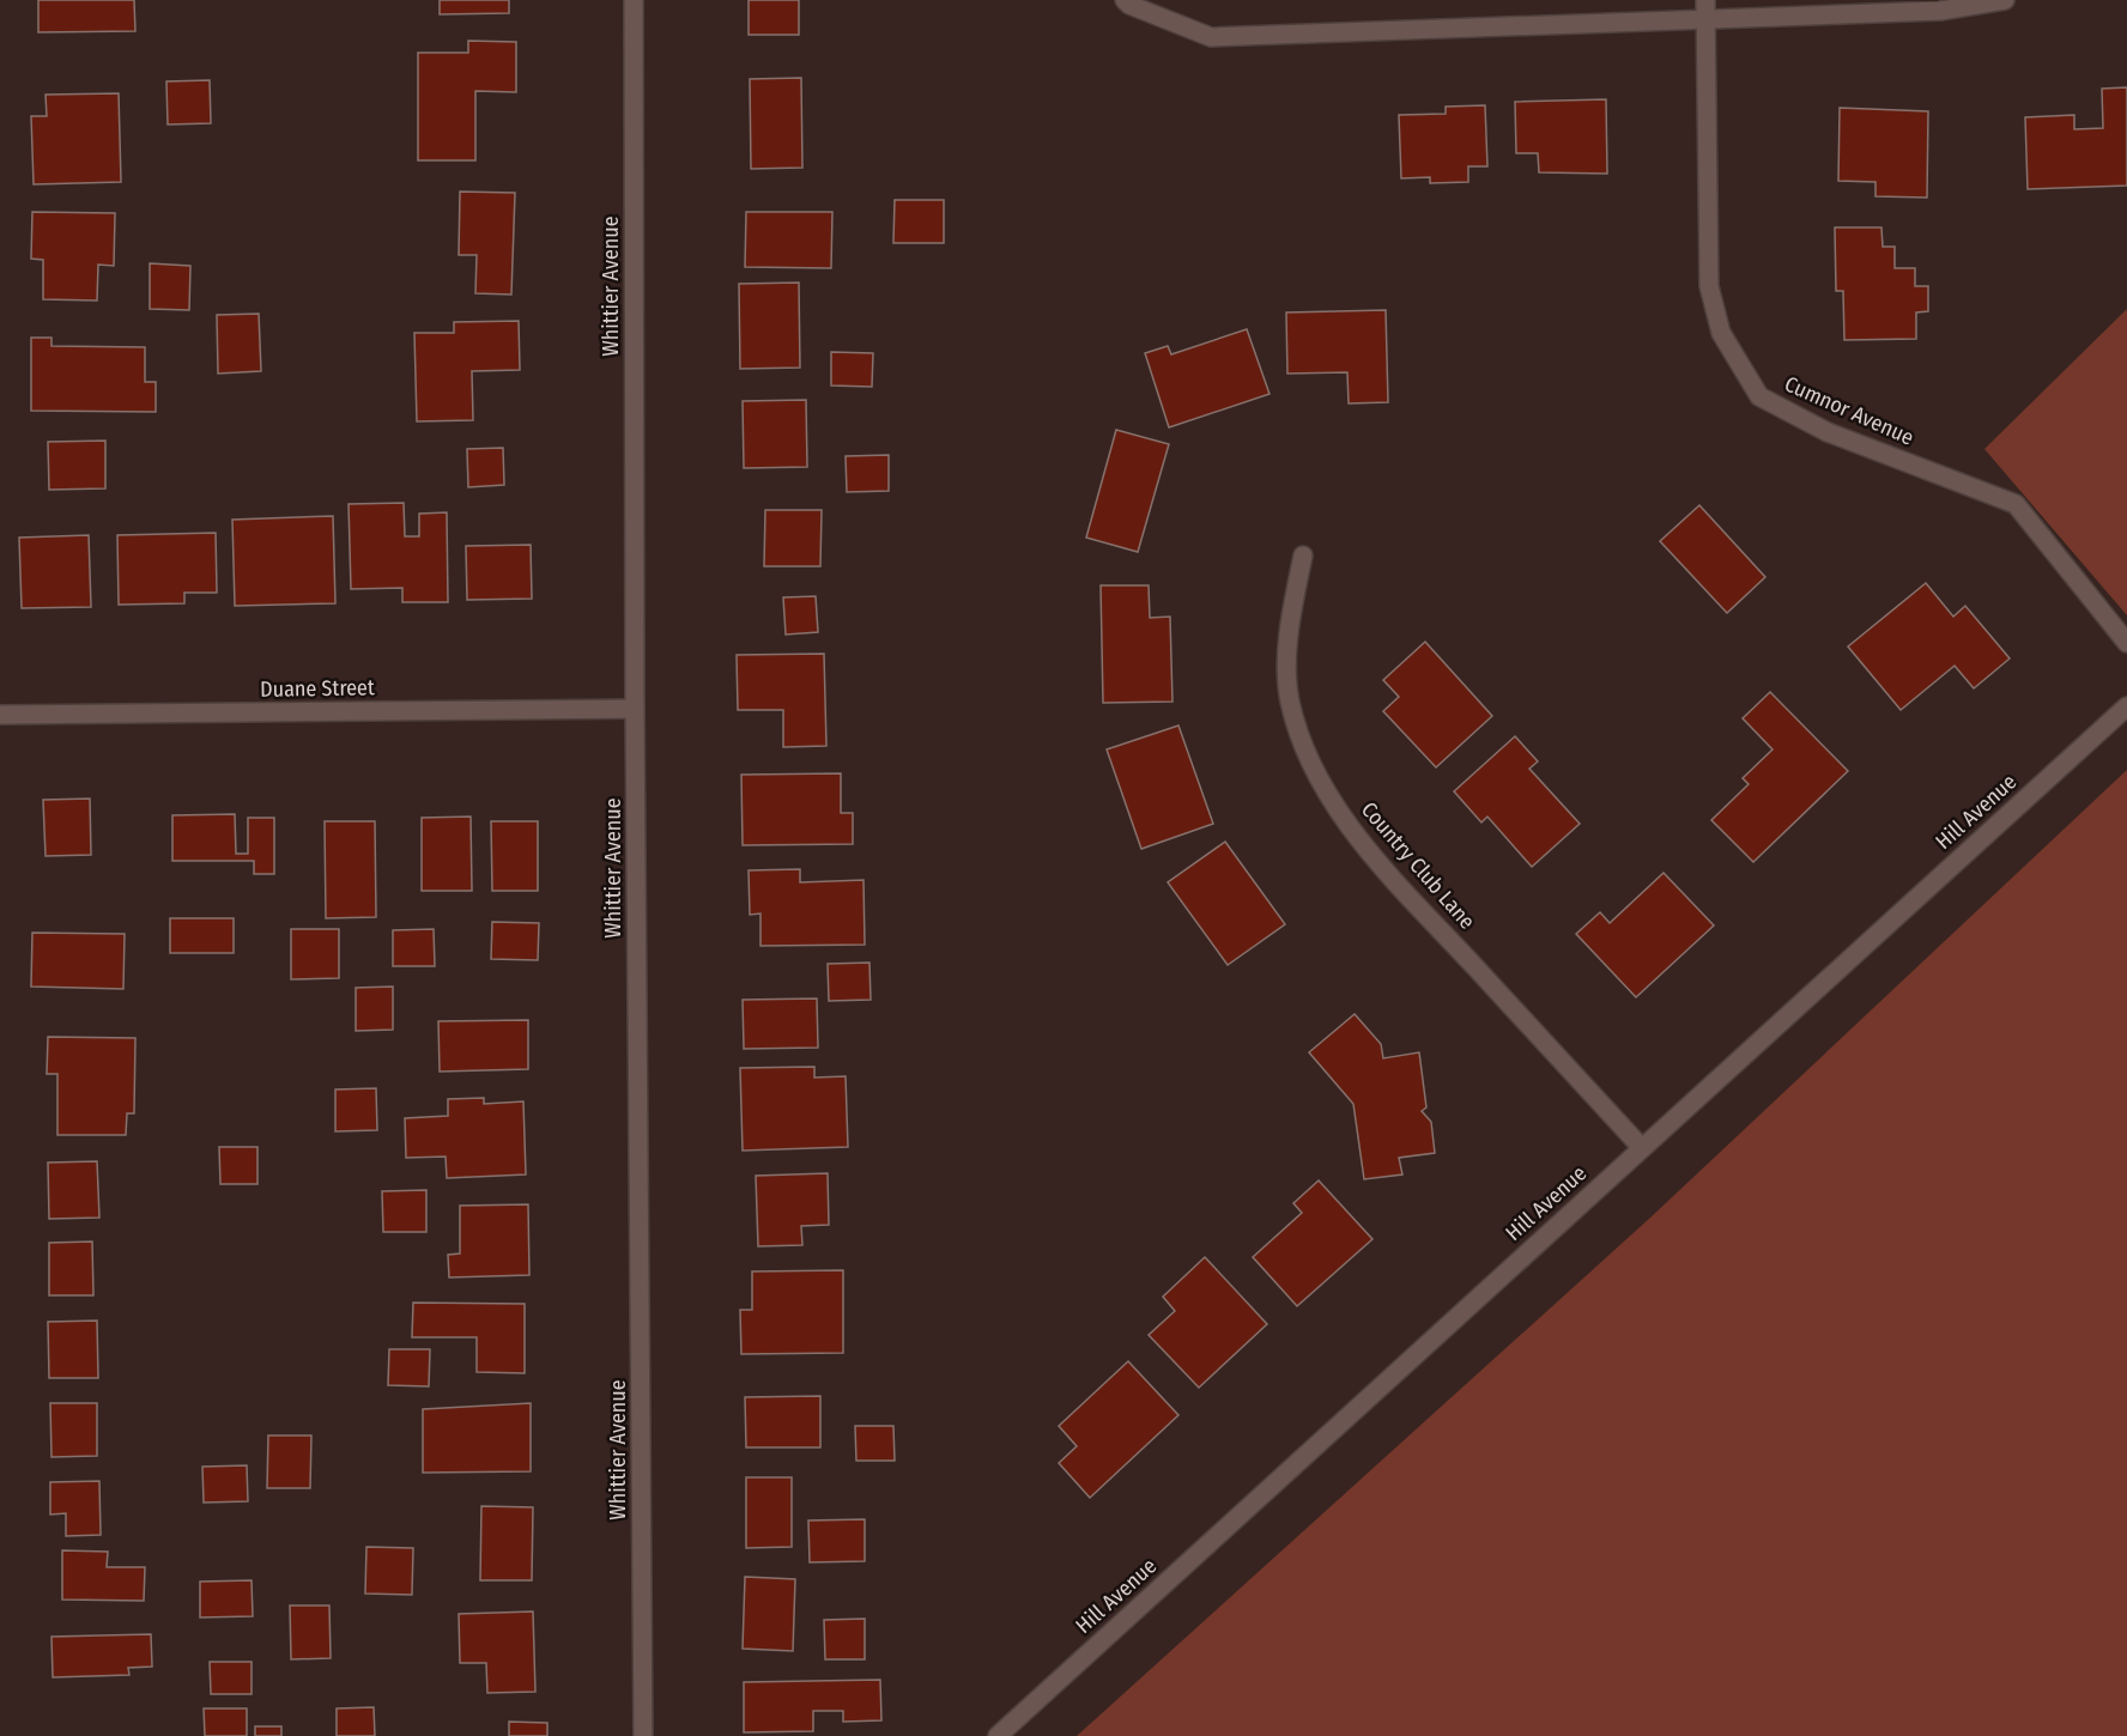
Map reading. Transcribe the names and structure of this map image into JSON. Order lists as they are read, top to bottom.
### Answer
{
  "streets": {
    "street": [
      "Whittier Avenue",
      "Cumnor Avenue",
      "Duane Street",
      "Hill Avenue",
      "Country Club Lane"
    ]
  },
  "crossings": [
    ["Whittier Avenue", "Duane Street"],
    ["Hill Avenue", "Country Club Lane"]
  ]
}
